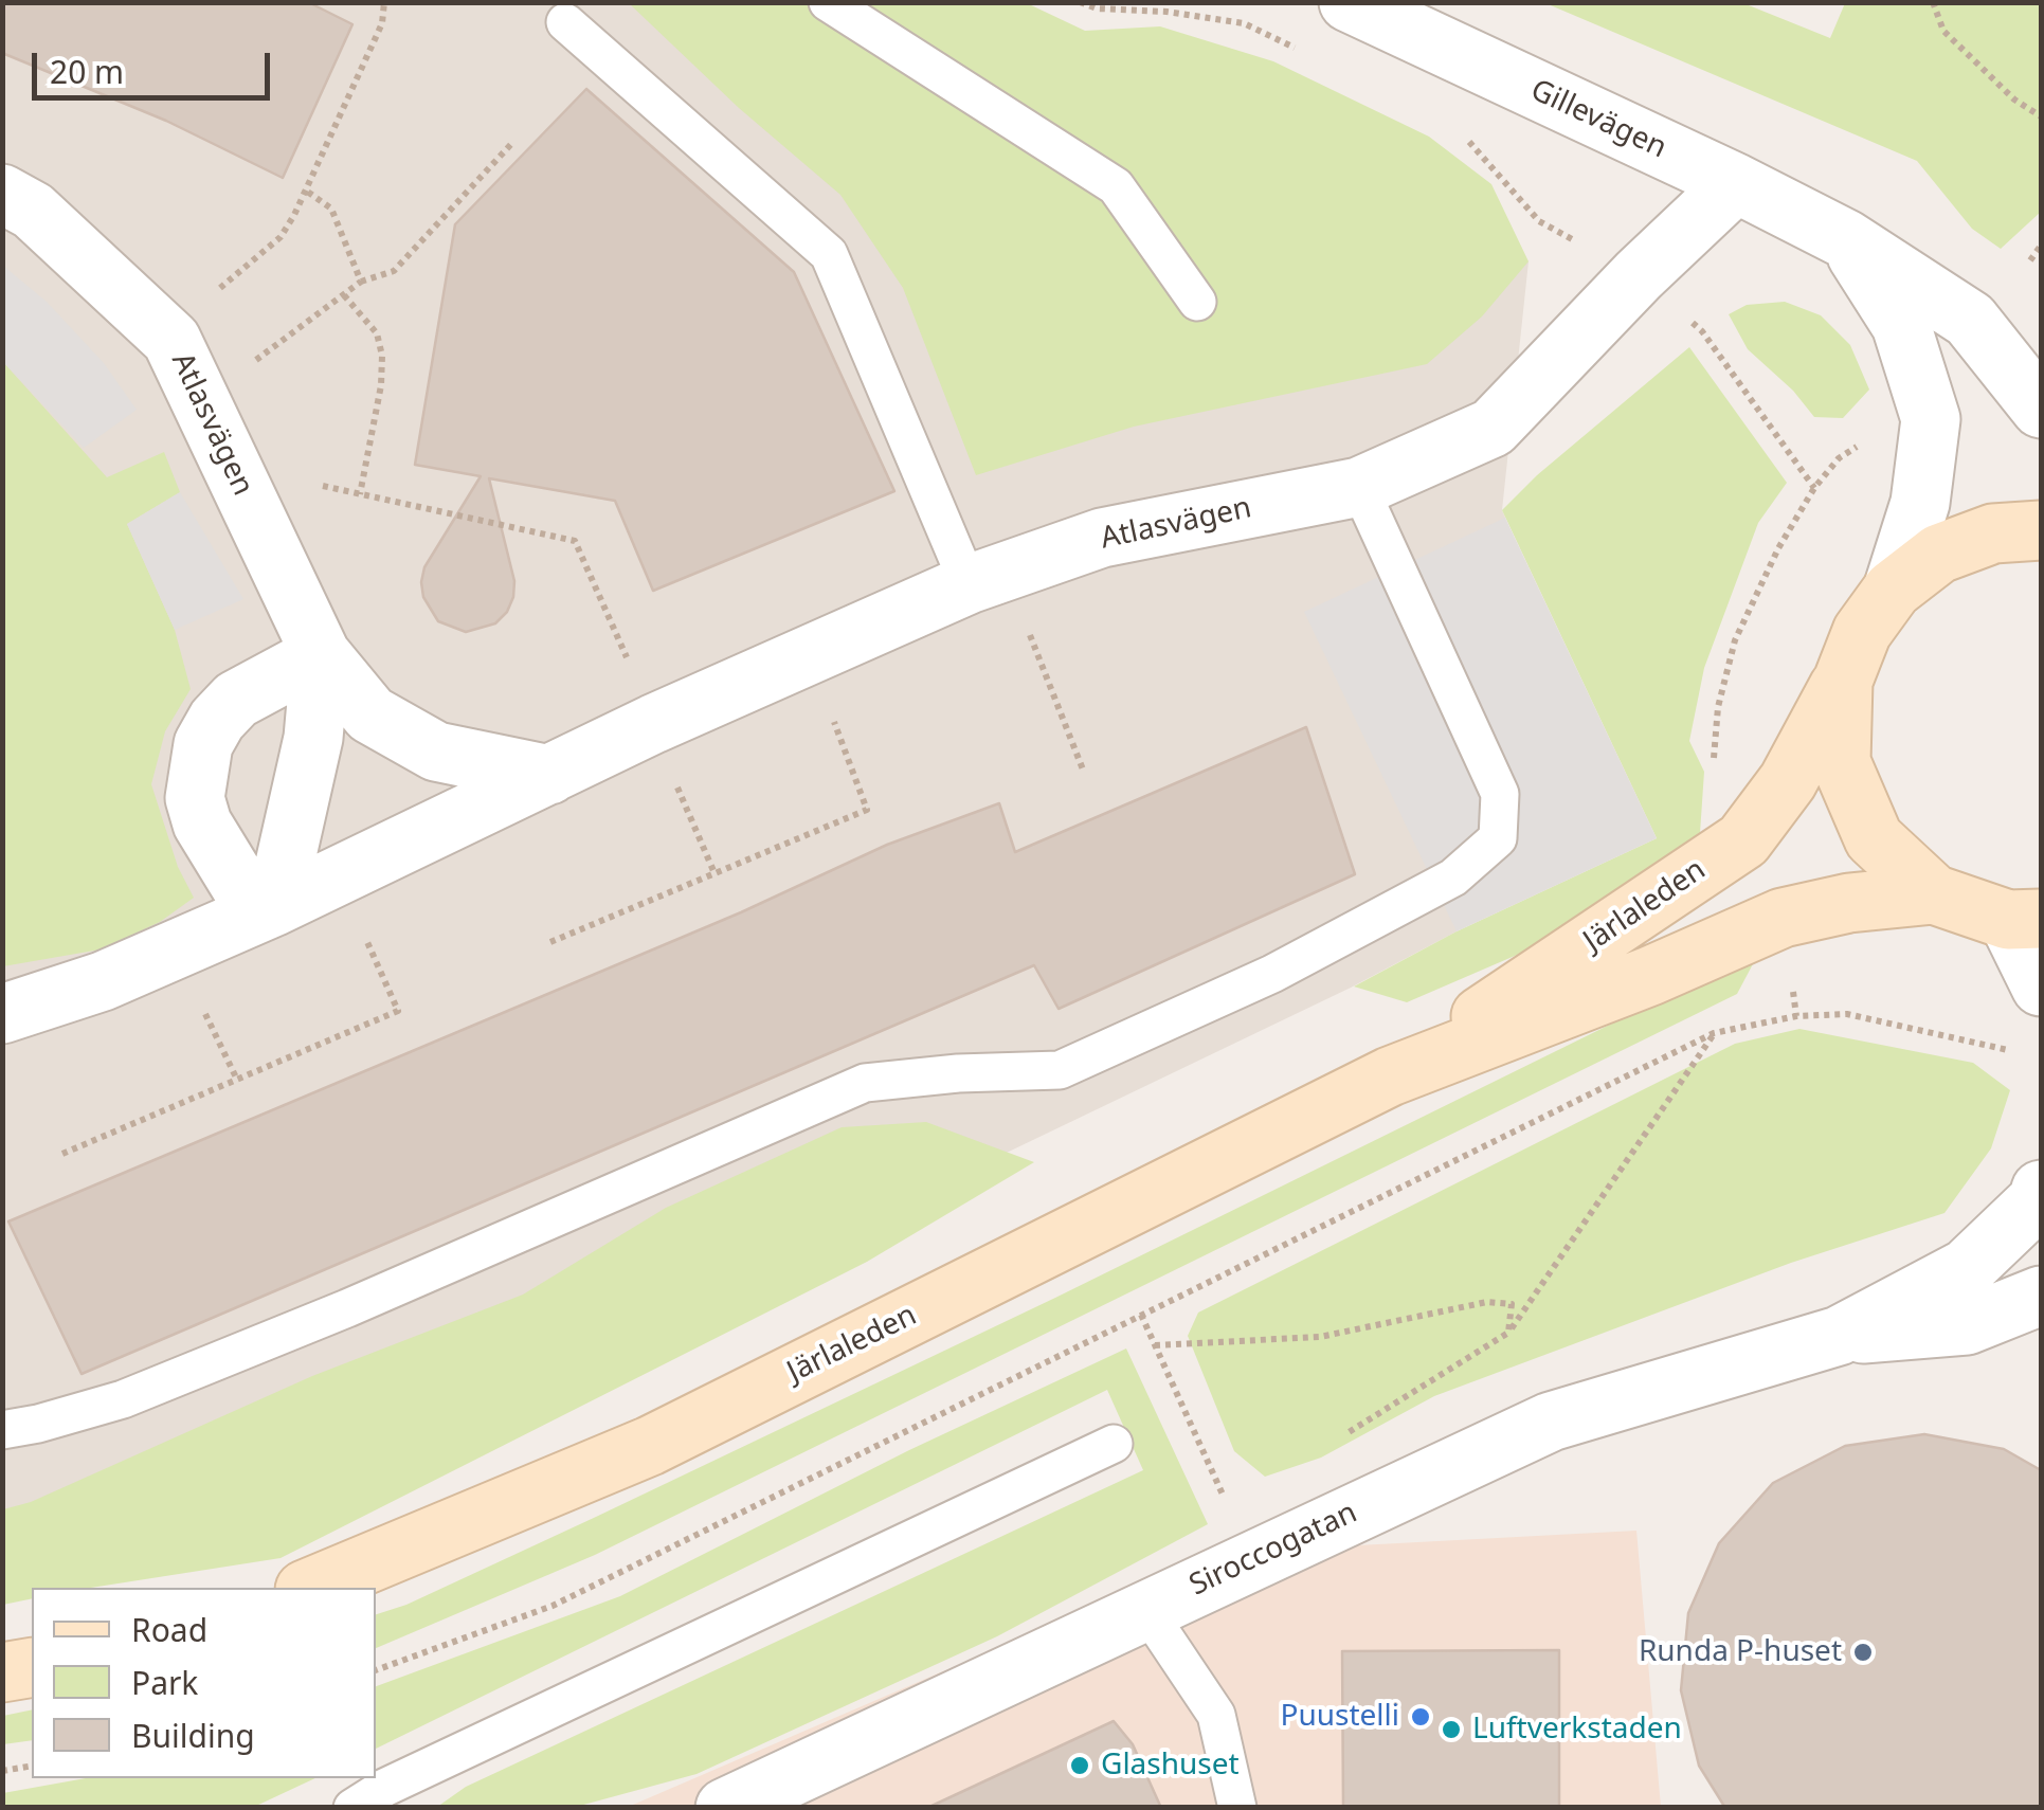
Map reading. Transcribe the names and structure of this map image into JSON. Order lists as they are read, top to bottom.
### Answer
{
  "streets": {
    "main road": ["Järlaleden"],
    "street": ["Gillevägen", "Atlasvägen", "Siroccogatan"]
  },
  "crossings": [
    ["Gillevägen", "Atlasvägen"]
  ],
  "places": [
    "Runda P-huset",
    "Puustelli",
    "Luftverkstaden",
    "Glashuset"
  ],
  "legend": ["Road", "Park", "Building"],
  "scale_bar": "20 m"
}
